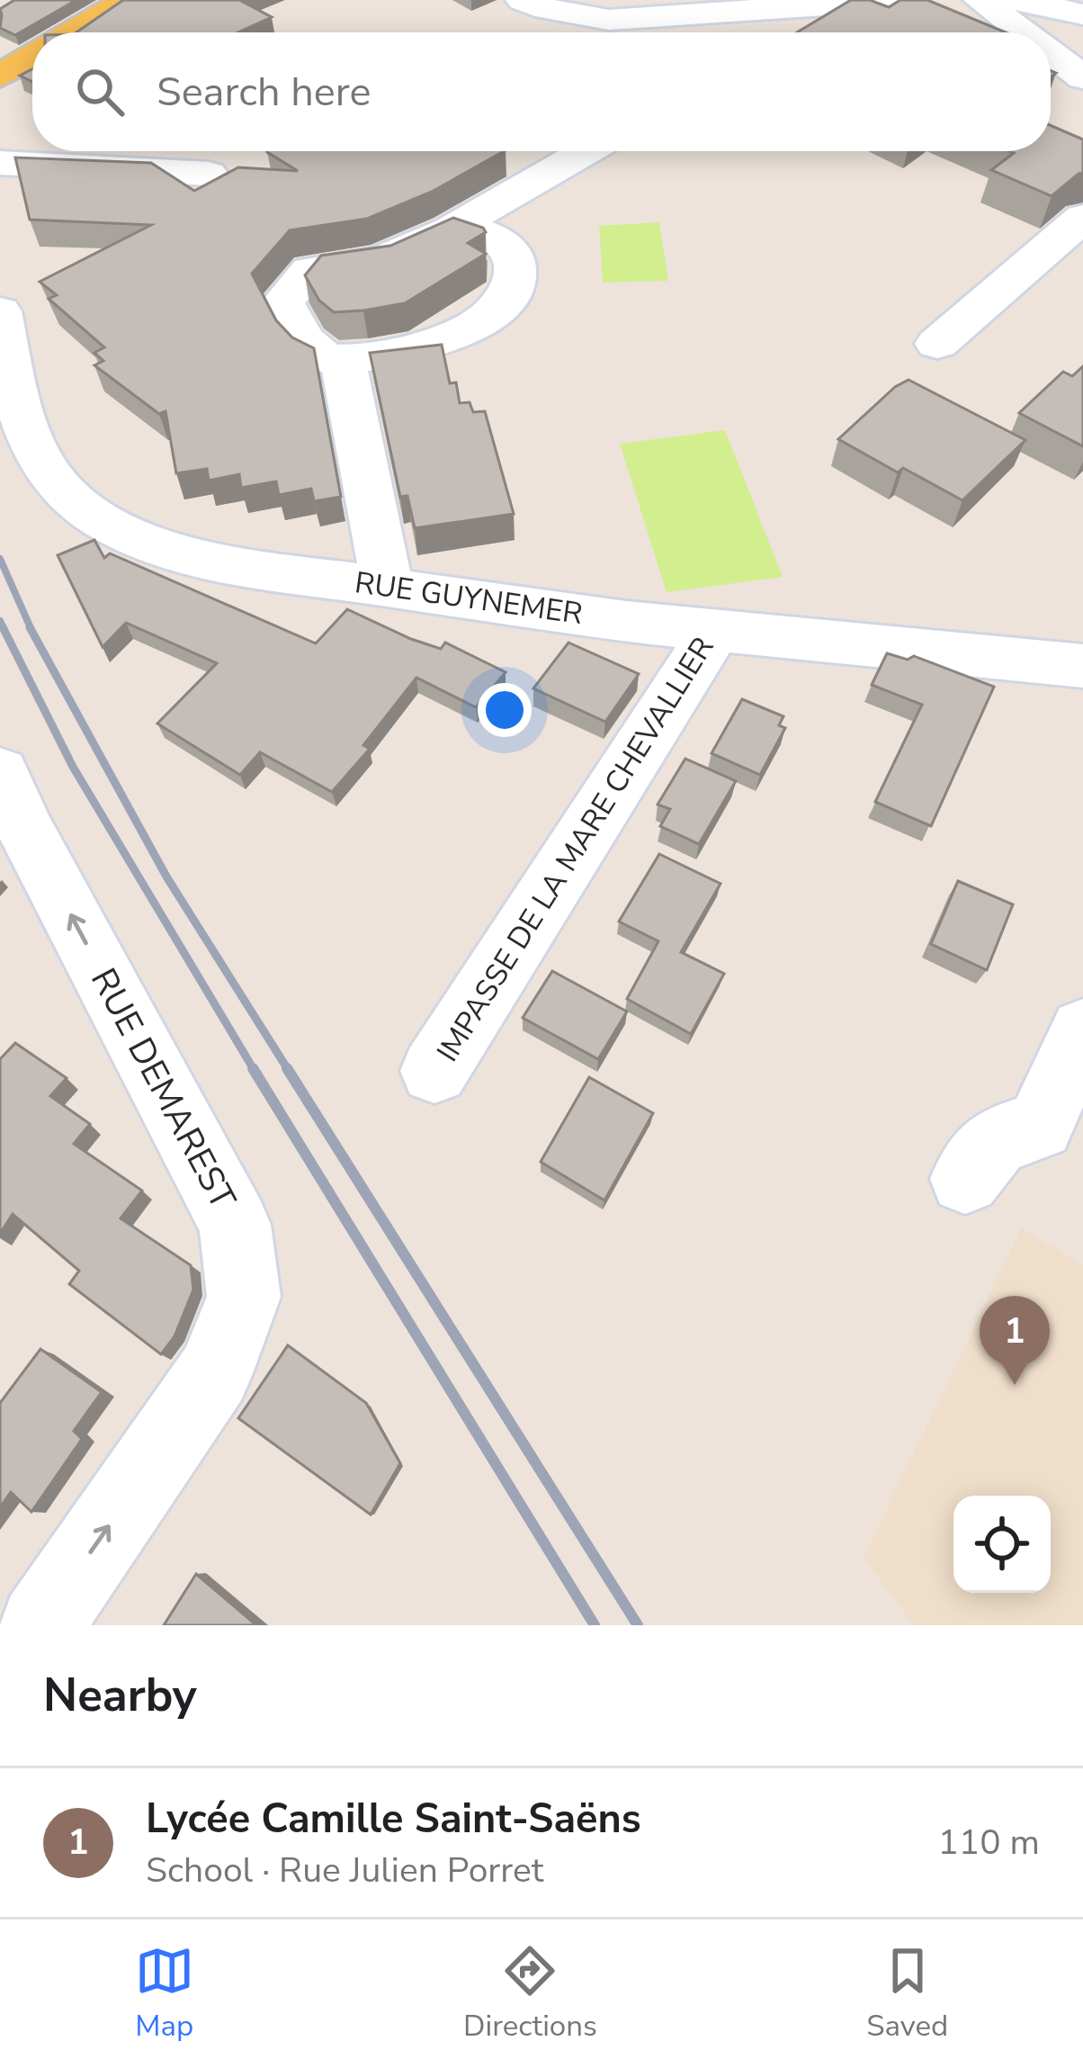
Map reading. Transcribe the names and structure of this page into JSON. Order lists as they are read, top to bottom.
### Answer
{
  "streets": {
    "street": ["RUE GUYNEMER", "IMPASSE DE LA MARE CHEVALLIER", "RUE DEMAREST"]
  },
  "crossings": [
    ["RUE GUYNEMER", "IMPASSE DE LA MARE CHEVALLIER"]
  ],
  "one_way": ["RUE DEMAREST"],
  "page": {
    "search": "Search here",
    "pins": "1",
    "heading": "Nearby",
    "list": [
      {
        "mark": "1",
        "name": "Lycée Camille Saint-Saëns",
        "note": "School · Rue Julien Porret",
        "value": "110 m"
      }
    ],
    "nav": ["Map", "Directions", "Saved"]
  }
}
